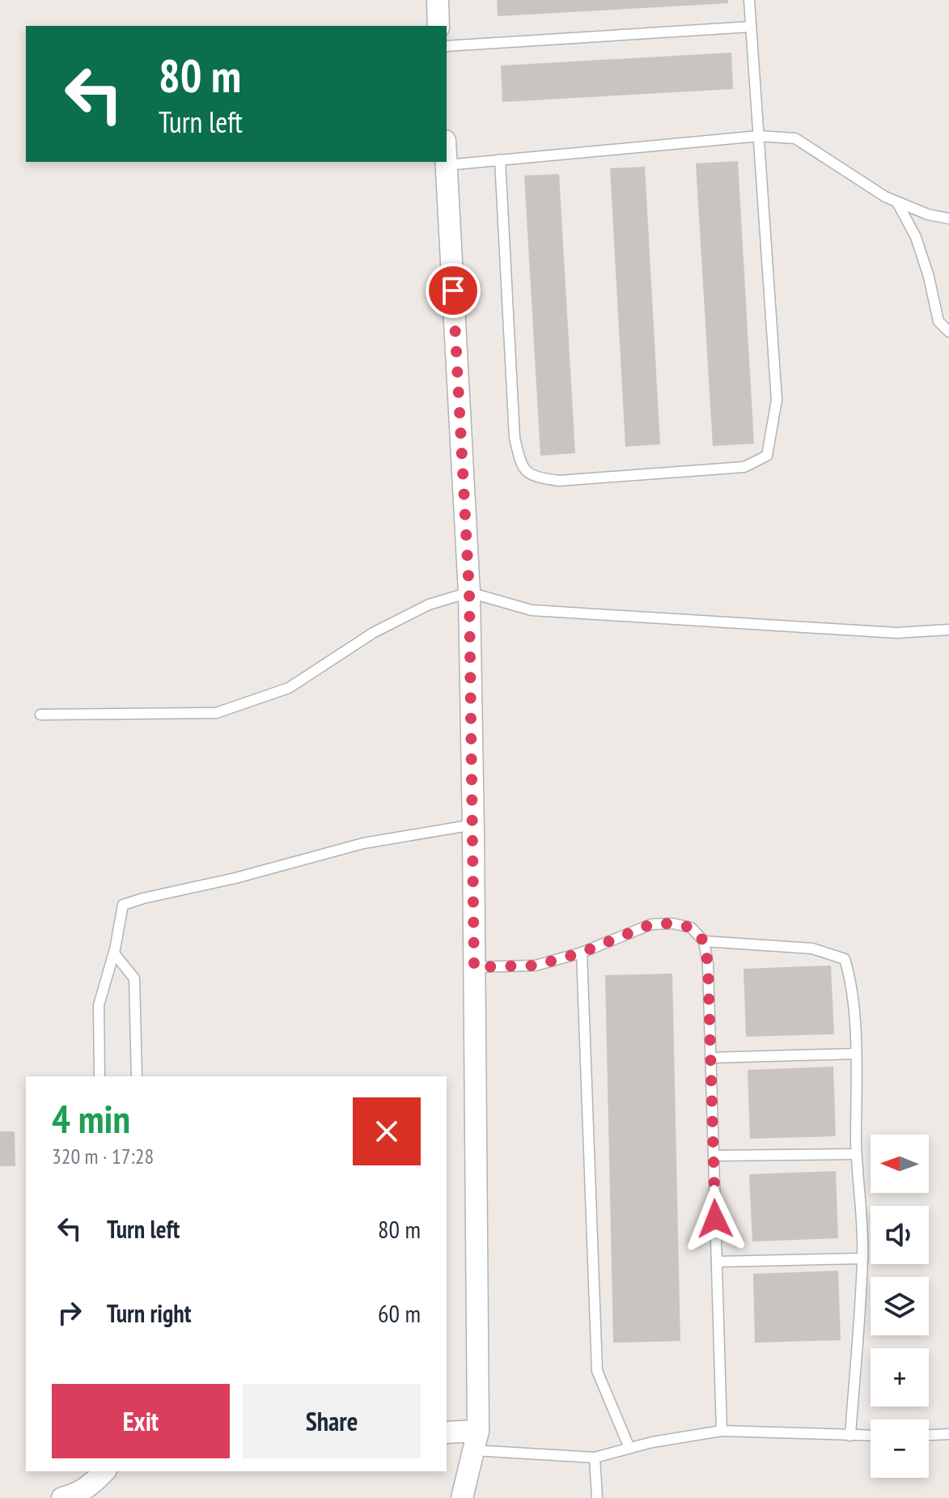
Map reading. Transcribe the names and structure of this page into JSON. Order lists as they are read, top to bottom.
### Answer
{
  "north": "left",
  "page": {
    "turn": ["80 m", "Turn left"],
    "heading": ["4 min", "320 m · 17:28"],
    "map_buttons": ["+", "−"],
    "list": [
      {
        "name": "Turn left",
        "value": "80 m"
      },
      {
        "name": "Turn right",
        "value": "60 m"
      }
    ],
    "buttons": ["Exit", "Share"]
  }
}
